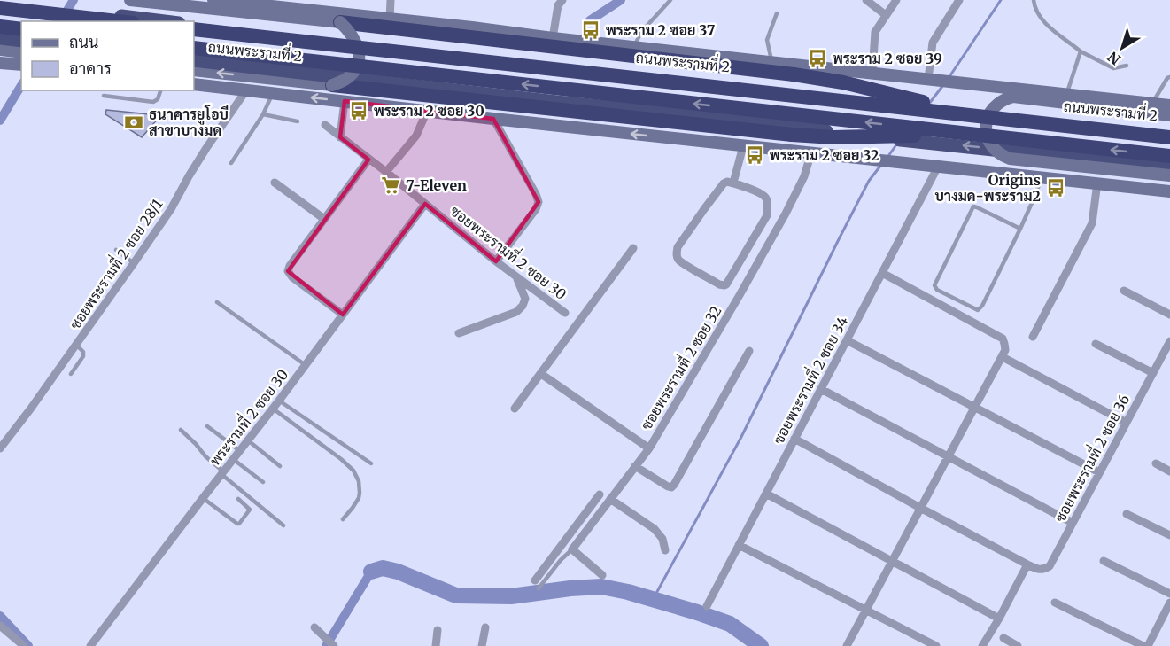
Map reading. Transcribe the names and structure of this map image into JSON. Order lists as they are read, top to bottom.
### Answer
{
  "streets": {
    "highway": ["ถนนพระรามที่ 2"],
    "street": [
      "ซอยพระรามที่ 2 ซอย 30",
      "ซอยพระรามที่ 2 ซอย 28/1",
      "ซอยพระรามที่ 2 ซอย 32",
      "ซอยพระรามที่ 2 ซอย 34",
      "พระรามที่ 2 ซอย 30",
      "ซอยพระรามที่ 2 ซอย 36"
    ]
  },
  "crossings": [
    ["ซอยพระรามที่ 2 ซอย 30", "พระรามที่ 2 ซอย 30"]
  ],
  "places": {
    "bus stop": [
      "พระราม 2 ซอย 37",
      "พระราม 2 ซอย 39",
      "พระราม 2 ซอย 30",
      "พระราม 2 ซอย 32",
      "Origins บางมด-พระราม2"
    ],
    "bank": ["ธนาคารยูโอบี สาขาบางมด"],
    "supermarket": ["7-Eleven"]
  },
  "legend": ["ถนน", "อาคาร"],
  "north": "bottom left"
}
